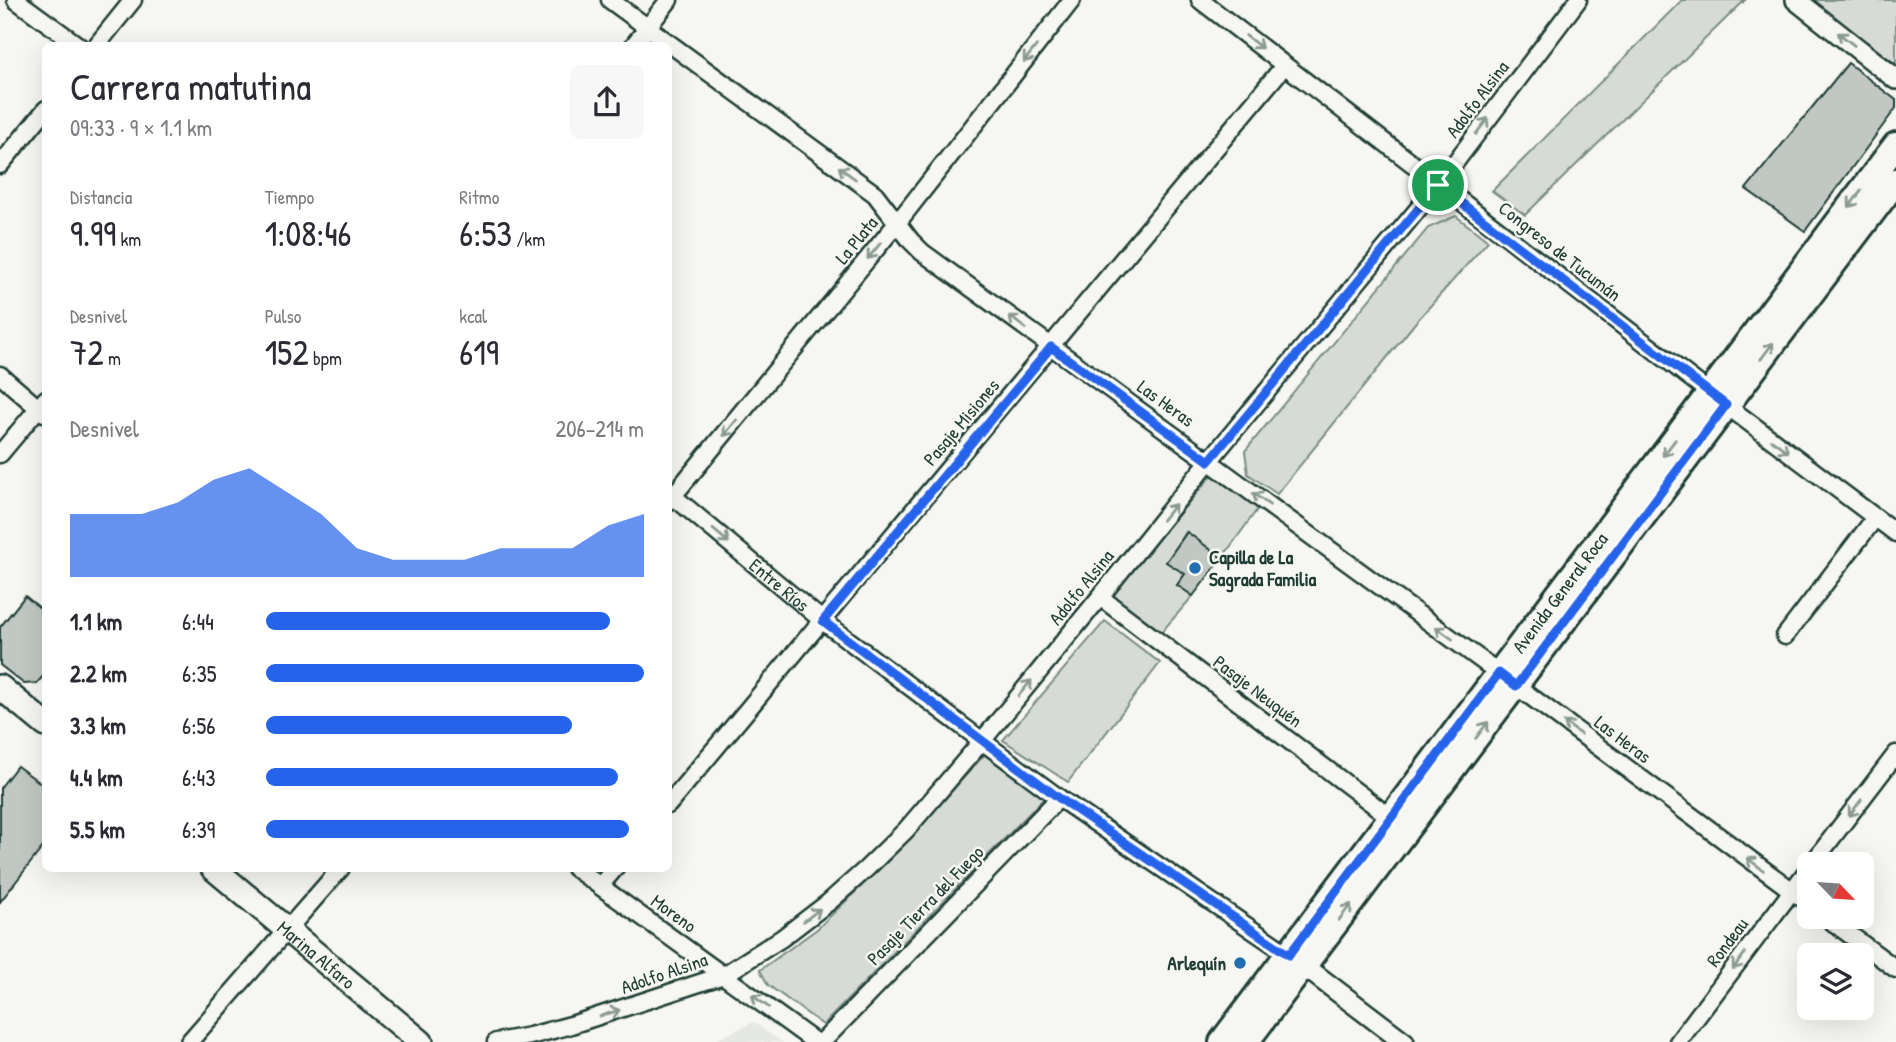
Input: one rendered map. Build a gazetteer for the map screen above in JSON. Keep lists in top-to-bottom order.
{
  "streets": {
    "main road": ["Avenida General Roca", "Marina Alfaro"],
    "street": [
      "Adolfo Alsina",
      "La Plata",
      "Congreso de Tucumán",
      "Las Heras",
      "Pasaje Misiones",
      "Entre Ríos",
      "Pasaje Neuquén",
      "Pasaje Tierra del Fuego",
      "Moreno",
      "Rondeau"
    ]
  },
  "crossings": [
    ["Adolfo Alsina", "Congreso de Tucumán"],
    ["Adolfo Alsina", "Las Heras"],
    ["Adolfo Alsina", "Entre Ríos"],
    ["Adolfo Alsina", "Pasaje Neuquén"],
    ["Adolfo Alsina", "Moreno"],
    ["La Plata", "Las Heras"],
    ["Congreso de Tucumán", "Pasaje Misiones"],
    ["Congreso de Tucumán", "Avenida General Roca"],
    ["Las Heras", "Pasaje Misiones"],
    ["Las Heras", "Avenida General Roca"],
    ["Las Heras", "Rondeau"],
    ["Pasaje Misiones", "Entre Ríos"],
    ["Entre Ríos", "Avenida General Roca"],
    ["Entre Ríos", "Pasaje Tierra del Fuego"],
    ["Avenida General Roca", "Pasaje Neuquén"]
  ],
  "one_way": [
    "Adolfo Alsina",
    "La Plata",
    "Las Heras",
    "Moreno",
    "Rondeau"
  ],
  "places": ["Capilla de La Sagrada Familia", "Arlequín"],
  "north": "bottom right",
  "page": {
    "heading": ["Carrera matutina", "09:33 · 9 × 1.1 km"],
    "stats": [
      ["Distancia", "9.99 km"],
      ["Tiempo", "1:08:46"],
      ["Ritmo", "6:53 /km"],
      ["Desnivel", "72 m"],
      ["Pulso", "152 bpm"],
      ["kcal", "619"]
    ],
    "chart": ["Desnivel", "206–214 m"],
    "list": [
      {
        "name": "1.1 km",
        "note": "6:44"
      },
      {
        "name": "2.2 km",
        "note": "6:35"
      },
      {
        "name": "3.3 km",
        "note": "6:56"
      },
      {
        "name": "4.4 km",
        "note": "6:43"
      },
      {
        "name": "5.5 km",
        "note": "6:39"
      }
    ]
  }
}
